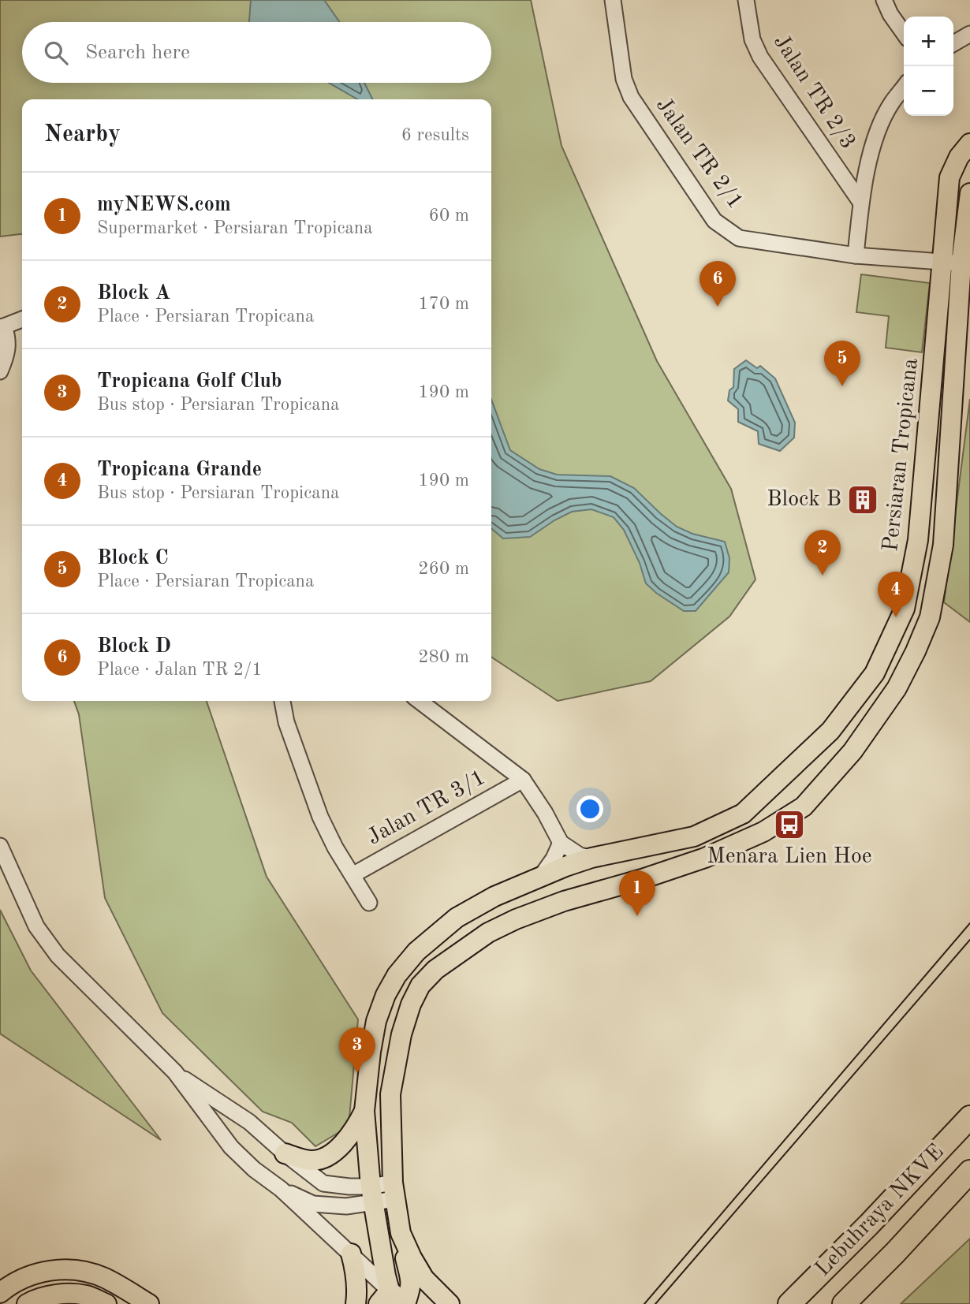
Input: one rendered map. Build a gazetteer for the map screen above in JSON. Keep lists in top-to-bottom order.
{
  "streets": {
    "highway": ["Lebuhraya NKVE"],
    "main road": ["Persiaran Tropicana"],
    "street": ["Jalan TR 2/3", "Jalan TR 2/1", "Jalan TR 3/1"]
  },
  "crossings": [
    ["Jalan TR 2/1", "Persiaran Tropicana"]
  ],
  "places": {
    "building": ["Block B"],
    "bus stop": ["Menara Lien Hoe"]
  },
  "page": {
    "map_buttons": ["+", "−"],
    "search": "Search here",
    "heading": ["Nearby", "6 results"],
    "list": [
      {
        "mark": "1",
        "name": "myNEWS.com",
        "note": "Supermarket · Persiaran Tropicana",
        "value": "60 m"
      },
      {
        "mark": "2",
        "name": "Block A",
        "note": "Place · Persiaran Tropicana",
        "value": "170 m"
      },
      {
        "mark": "3",
        "name": "Tropicana Golf Club",
        "note": "Bus stop · Persiaran Tropicana",
        "value": "190 m"
      },
      {
        "mark": "4",
        "name": "Tropicana Grande",
        "note": "Bus stop · Persiaran Tropicana",
        "value": "190 m"
      },
      {
        "mark": "5",
        "name": "Block C",
        "note": "Place · Persiaran Tropicana",
        "value": "260 m"
      },
      {
        "mark": "6",
        "name": "Block D",
        "note": "Place · Jalan TR 2/1",
        "value": "280 m"
      }
    ],
    "pins": [
      "6",
      "5",
      "2",
      "4",
      "1",
      "3"
    ]
  }
}
